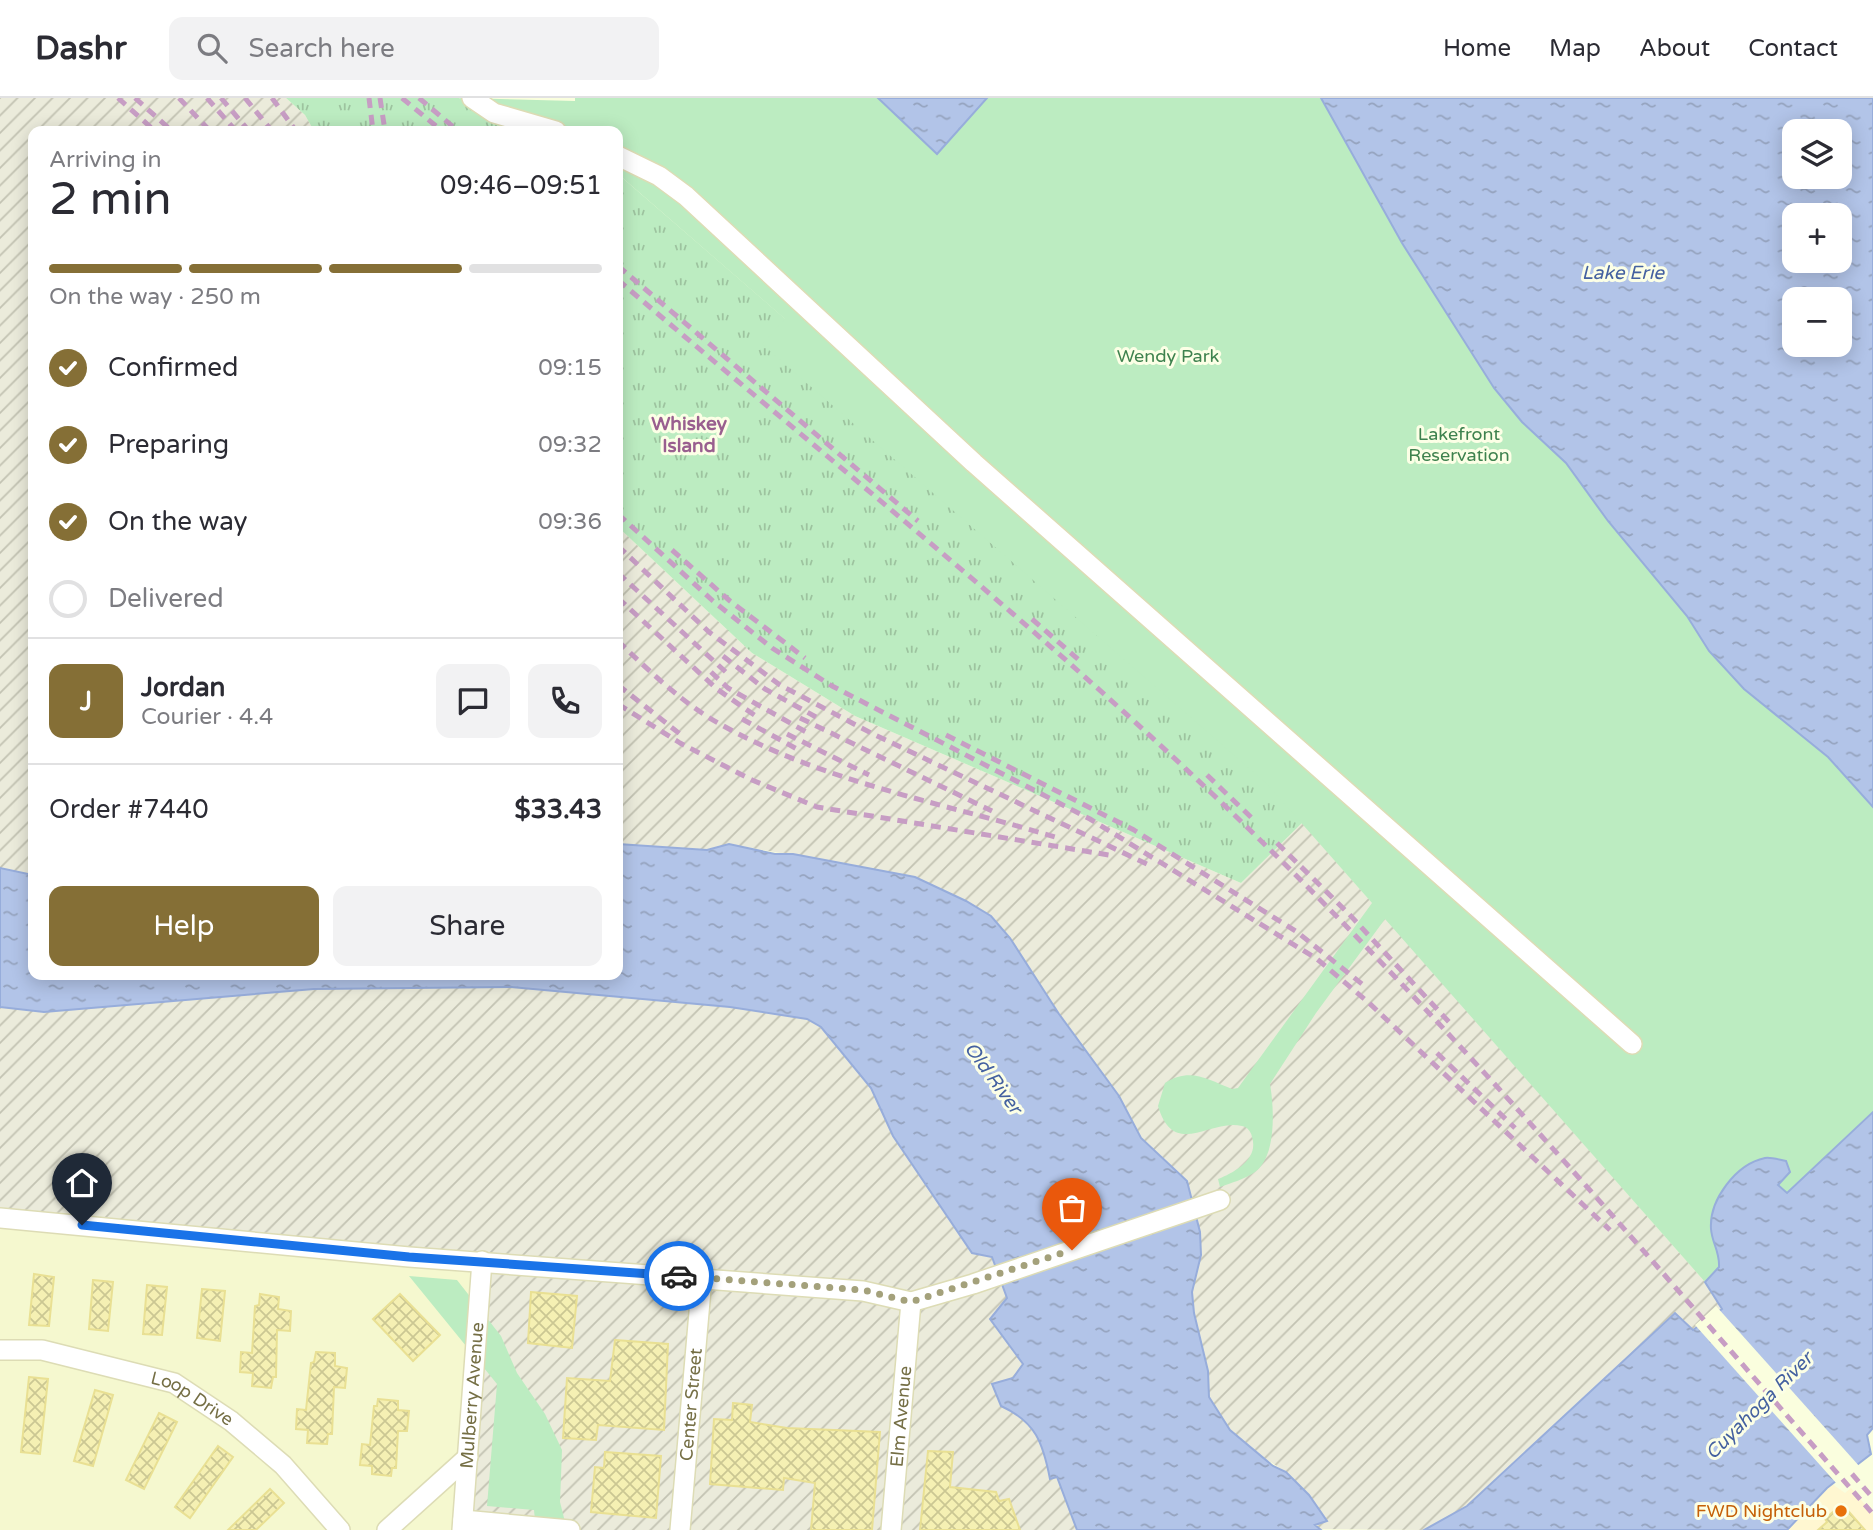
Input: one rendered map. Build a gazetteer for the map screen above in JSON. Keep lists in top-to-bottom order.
{
  "streets": {
    "street": [
      "Mulberry Avenue",
      "Loop Drive",
      "Center Street",
      "Elm Avenue"
    ]
  },
  "districts": ["Whiskey Island"],
  "water": ["Lake Erie", "Old River", "Cuyahoga River"],
  "parks": ["Wendy Park", "Lakefront Reservation"],
  "places": ["FWD Nightclub"],
  "page": {
    "header": "Dashr",
    "search": "Search here",
    "nav": [
      "Home",
      "Map",
      "About",
      "Contact"
    ],
    "map_buttons": ["+", "−"],
    "heading": ["2 min", "Arriving in", "09:46–09:51"],
    "panel": [
      "Jordan",
      "Courier · 4.4",
      "Order #7440",
      "$33.43"
    ],
    "bar": "On the way · 250 m",
    "list": [
      ["Confirmed", "09:15"],
      ["Preparing", "09:32"],
      ["On the way", "09:36"],
      "Delivered"
    ],
    "round": "J",
    "buttons": ["Help", "Share"]
  }
}
